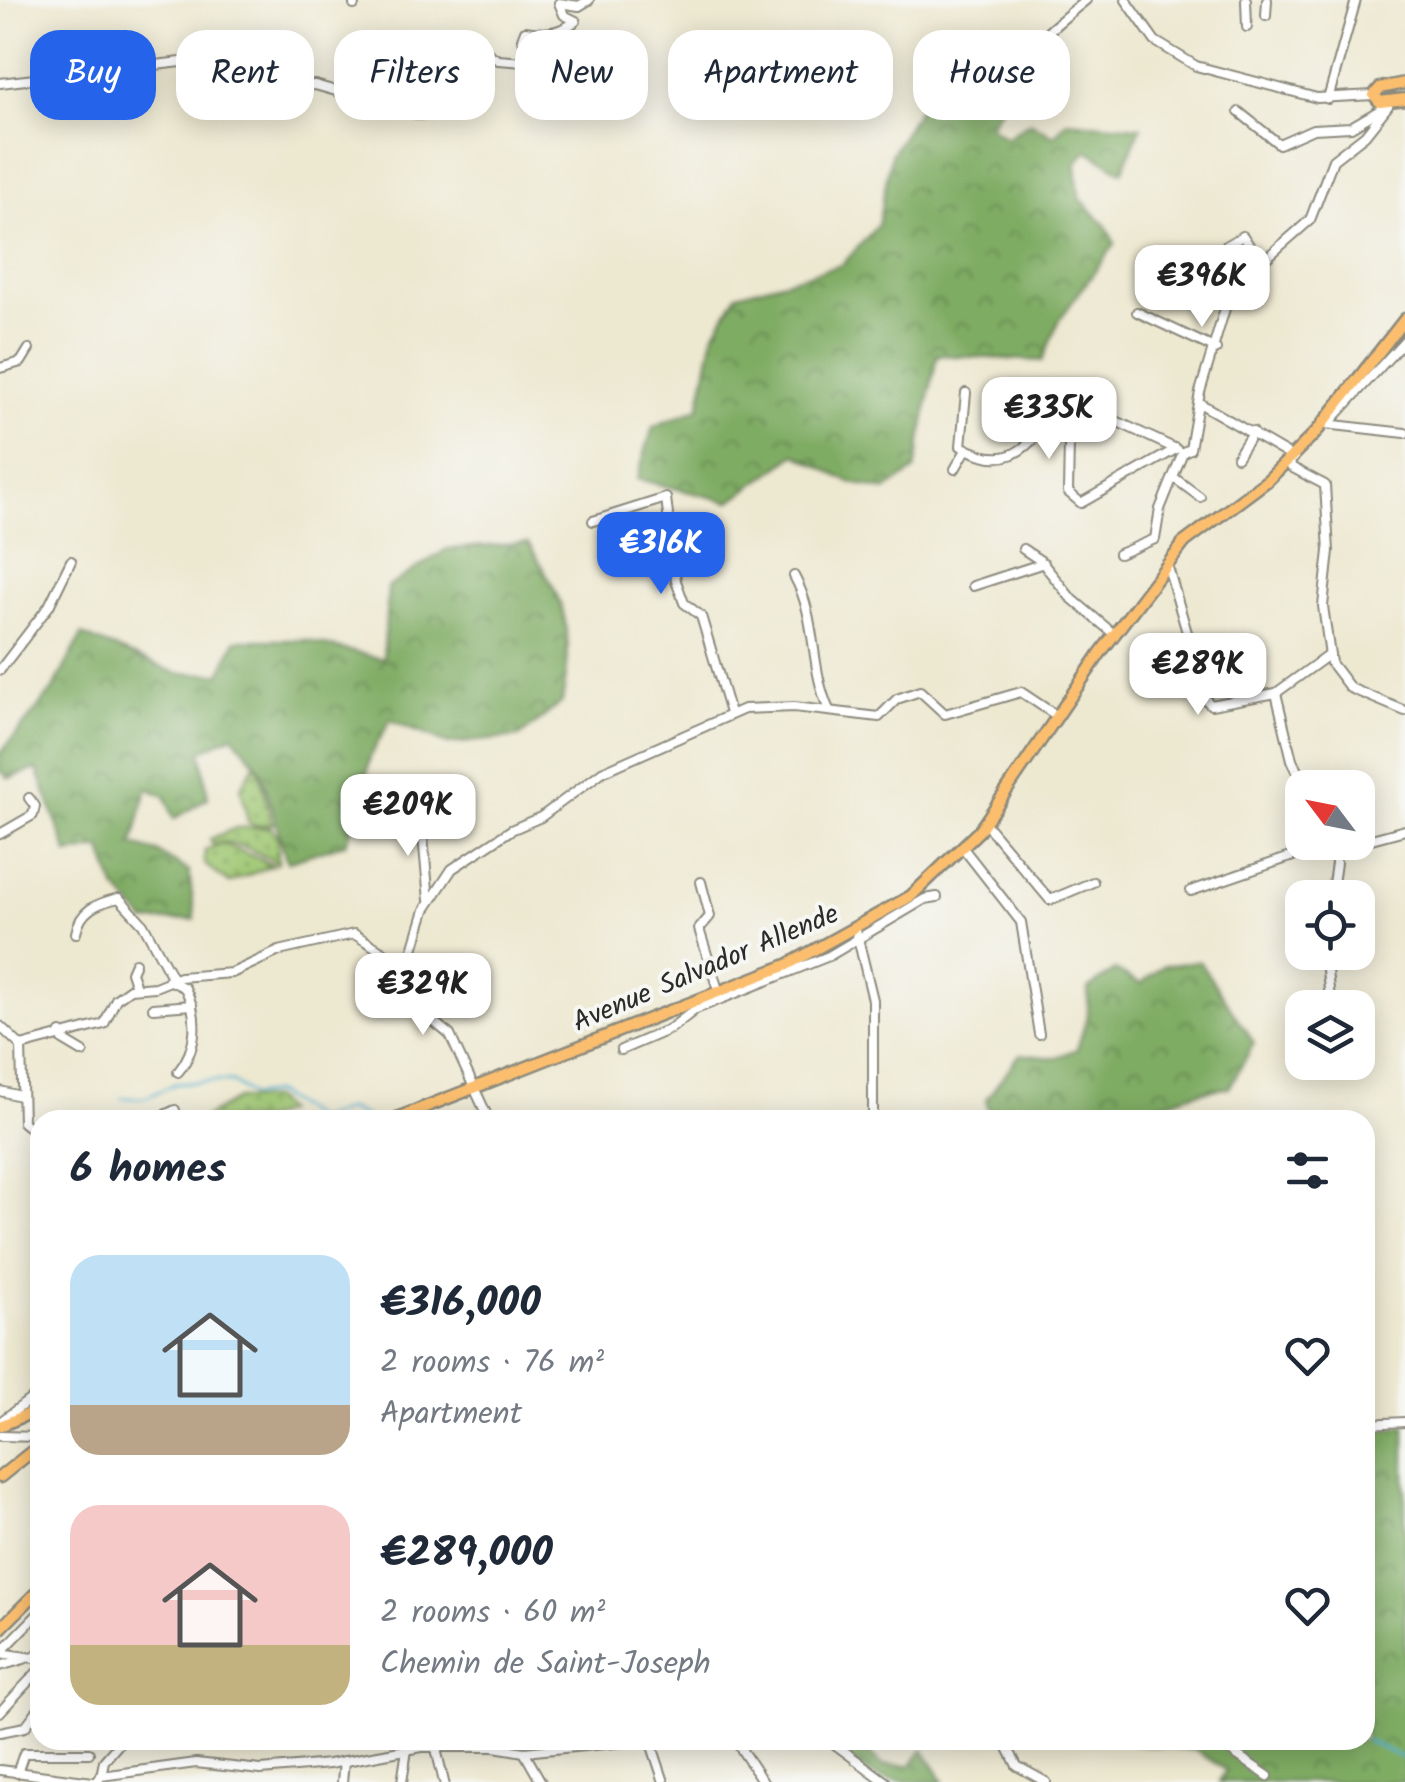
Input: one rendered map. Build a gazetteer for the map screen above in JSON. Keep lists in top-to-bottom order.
{
  "streets": {
    "main road": ["Avenue Salvador Allende"]
  },
  "north": "top left",
  "page": {
    "chip": [
      "Buy",
      "Rent",
      "Filters",
      "New",
      "Apartment",
      "House"
    ],
    "price": [
      "€396K",
      "€335K",
      "€316K",
      "€289K",
      "€209K",
      "€329K"
    ],
    "heading": "6 homes",
    "list": [
      {
        "name": "€316,000",
        "note": "2 rooms · 76 m² · Apartment"
      },
      {
        "name": "€289,000",
        "note": "2 rooms · 60 m² · Chemin de Saint-Joseph"
      }
    ]
  }
}
